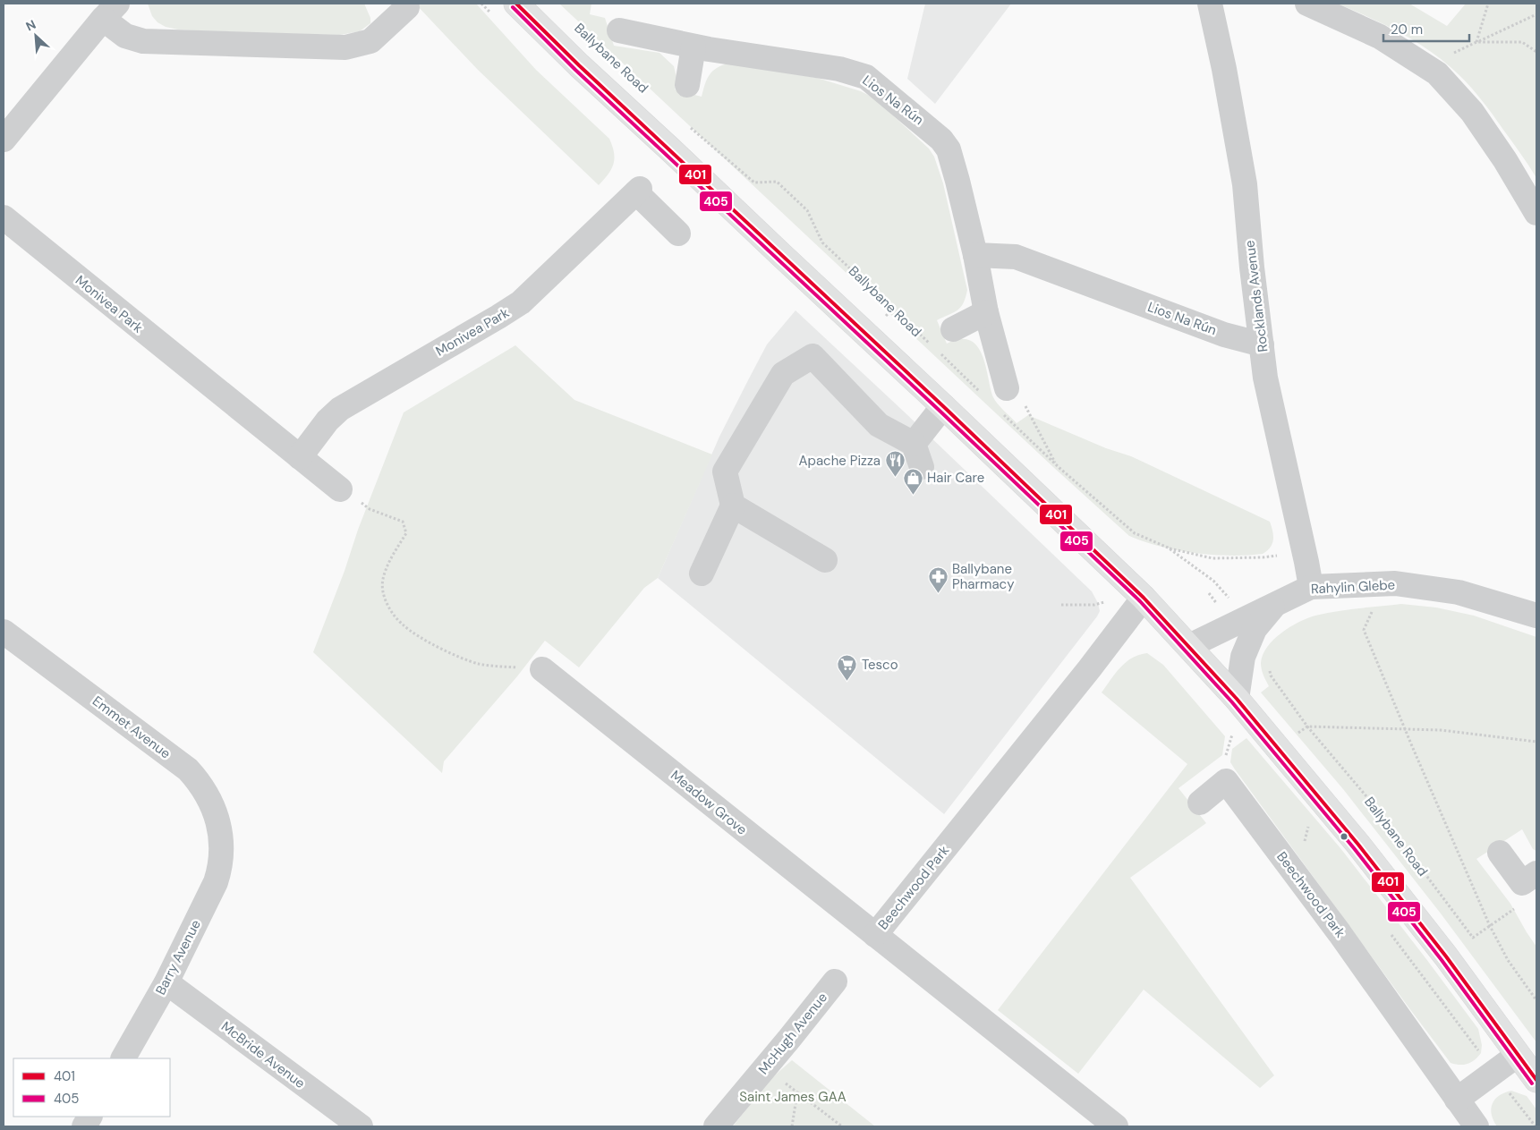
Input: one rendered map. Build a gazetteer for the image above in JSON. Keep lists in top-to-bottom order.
{
  "streets": {
    "main road": ["Ballybane Road"],
    "street": [
      "Lios Na Rún",
      "Rocklands Avenue",
      "Monivea Park",
      "Rahylin Glebe",
      "Emmet Avenue",
      "Meadow Grove",
      "Beechwood Park",
      "Barry Avenue",
      "McHugh Avenue",
      "McBride Avenue"
    ]
  },
  "crossings": [
    ["Ballybane Road", "Rahylin Glebe"],
    ["Ballybane Road", "Beechwood Park"],
    ["Lios Na Rún", "Rocklands Avenue"],
    ["Rocklands Avenue", "Rahylin Glebe"],
    ["Emmet Avenue", "Barry Avenue"],
    ["Meadow Grove", "Beechwood Park"],
    ["Barry Avenue", "McBride Avenue"]
  ],
  "parks": ["Saint James GAA"],
  "places": {
    "restaurant": ["Apache Pizza"],
    "shop": ["Hair Care"],
    "pharmacy": ["Ballybane Pharmacy"],
    "supermarket": ["Tesco"]
  },
  "lines": ["transit line 401", "transit line 405"],
  "legend": ["401", "405"],
  "scale_bar": "20 m",
  "north": "top left"
}
